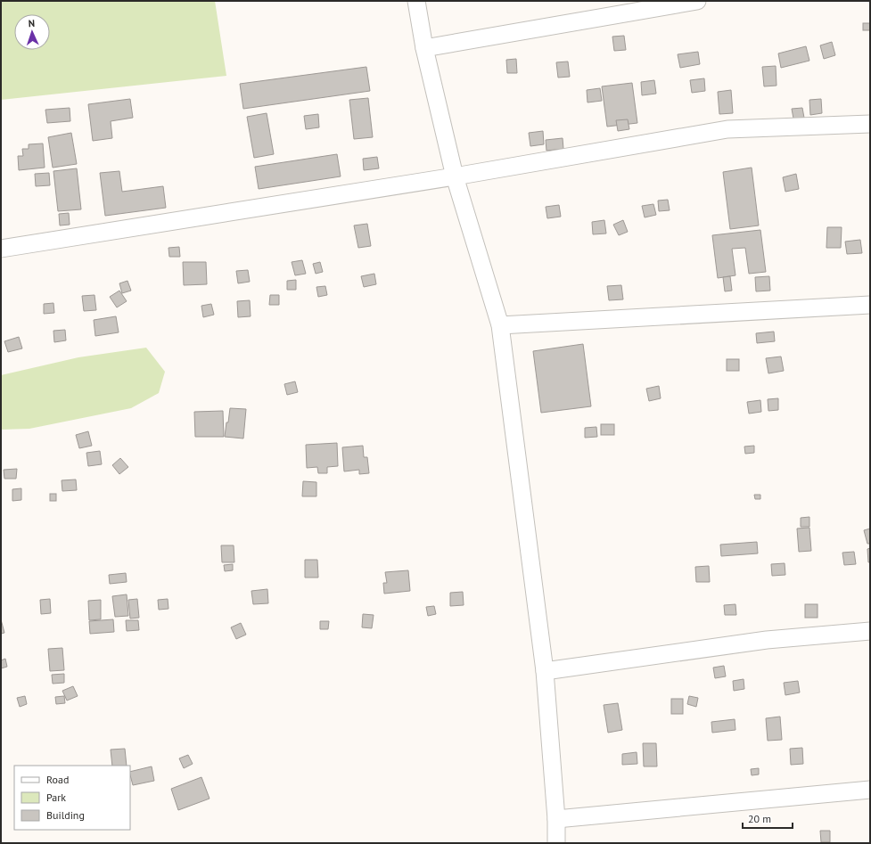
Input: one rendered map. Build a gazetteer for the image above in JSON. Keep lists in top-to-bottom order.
{
  "legend": ["Road", "Park", "Building"],
  "scale_bar": "20 m",
  "north": "top"
}
